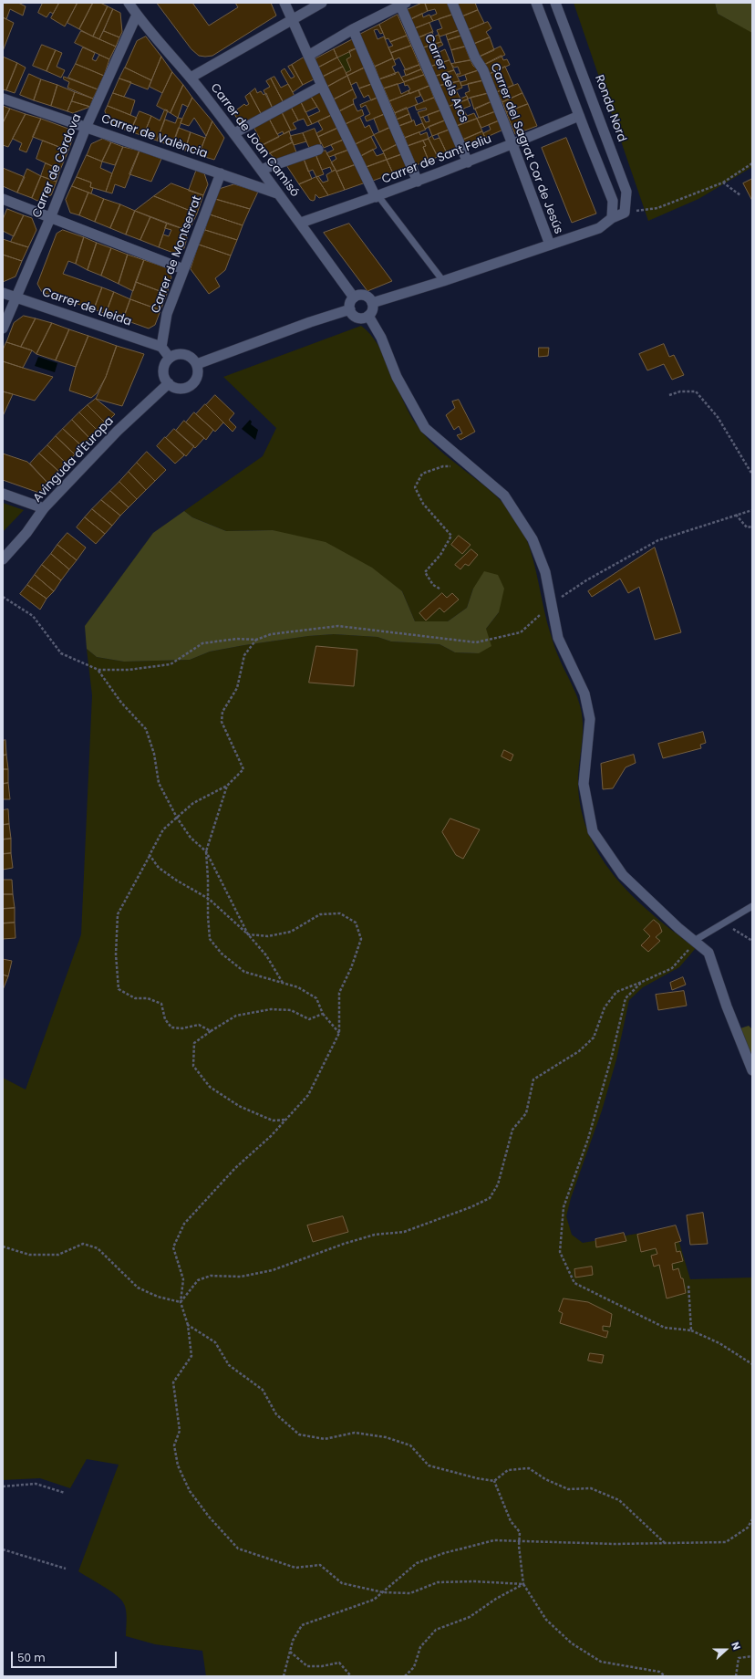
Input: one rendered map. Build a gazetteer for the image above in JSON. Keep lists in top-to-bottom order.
{
  "streets": {
    "street": [
      "Carrer dels Arcs",
      "Ronda Nord",
      "Carrer de València",
      "Carrer de Joan Camisó",
      "Carrer del Sagrat Cor de Jesús",
      "Carrer de Sant Feliu",
      "Carrer de Còrdova",
      "Carrer de Montserrat",
      "Carrer de Lleida",
      "Avinguda d'Europa"
    ]
  },
  "crossings": [
    ["Carrer dels Arcs", "Carrer de Sant Feliu"],
    ["Carrer de València", "Carrer de Joan Camisó"],
    ["Carrer de València", "Carrer de Còrdova"],
    ["Carrer de València", "Carrer de Montserrat"],
    ["Carrer de Joan Camisó", "Carrer de Sant Feliu"],
    ["Carrer de Joan Camisó", "Carrer de Còrdova"],
    ["Carrer del Sagrat Cor de Jesús", "Carrer de Sant Feliu"],
    ["Carrer de Còrdova", "Carrer de Lleida"],
    ["Carrer de Montserrat", "Carrer de Lleida"]
  ],
  "scale_bar": "50 m",
  "north": "right"
}
